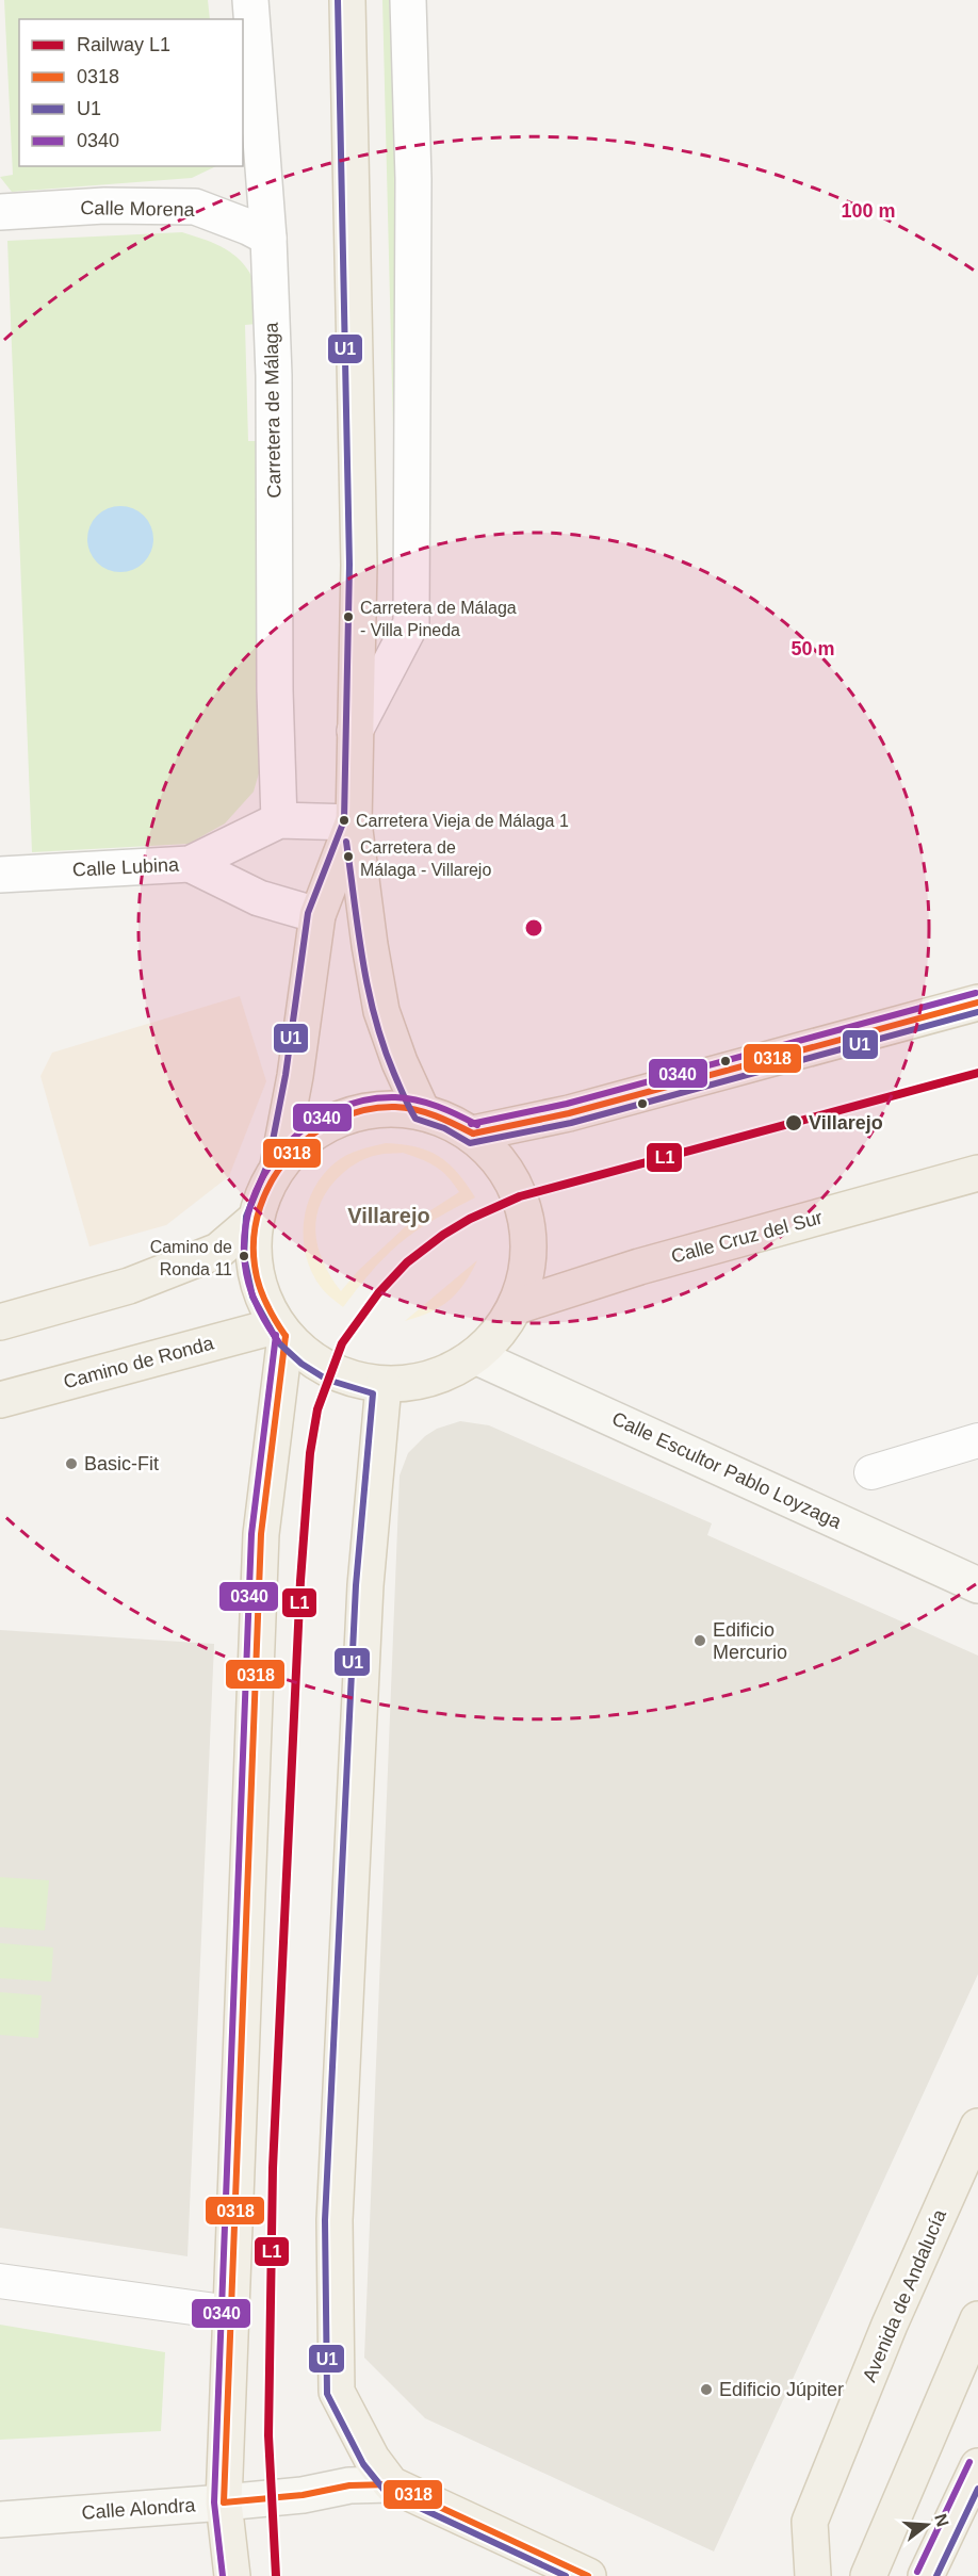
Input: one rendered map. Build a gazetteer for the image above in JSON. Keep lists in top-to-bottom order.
{
  "streets": {
    "main road": [
      "Calle Cruz del Sur",
      "Camino de Ronda",
      "Calle Escultor Pablo Loyzaga",
      "Avenida de Andalucía",
      "Calle Alondra"
    ],
    "street": ["Calle Morena", "Carretera de Málaga", "Calle Lubina"]
  },
  "crossings": [
    ["Calle Morena", "Carretera de Málaga"],
    ["Carretera de Málaga", "Calle Lubina"]
  ],
  "districts": ["Villarejo"],
  "places": [
    "Carretera de Málaga - Villa Pineda",
    "Carretera Vieja de Málaga 1",
    "Carretera de Málaga - Villarejo",
    "Villarejo",
    "Camino de Ronda 11",
    "Basic-Fit",
    "Edificio Mercurio",
    "Edificio Júpiter"
  ],
  "lines": [
    "transit line U1",
    "transit line 0340",
    "transit line 0318",
    "rail line L1"
  ],
  "legend": [
    "Railway L1",
    "0318",
    "U1",
    "0340"
  ],
  "north": "right",
  "rings": ["100 m", "50 m"]
}
